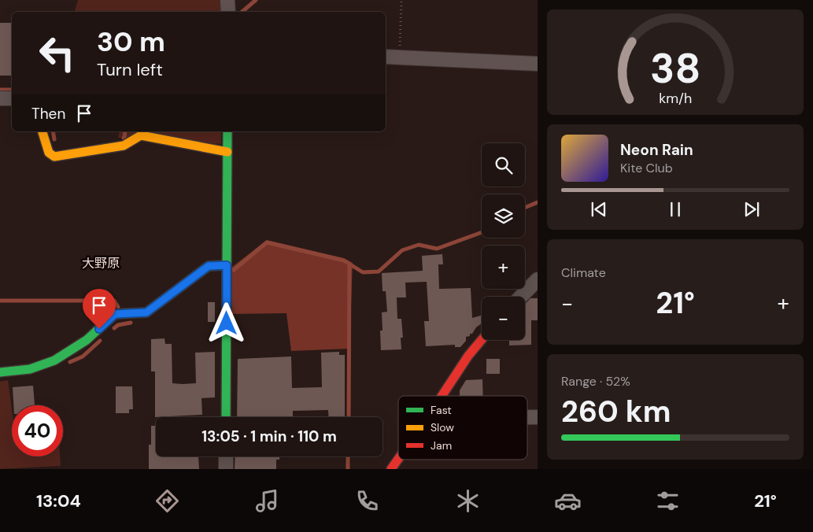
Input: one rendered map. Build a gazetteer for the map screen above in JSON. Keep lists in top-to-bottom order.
{
  "districts": ["大野原"],
  "legend": ["Fast", "Slow", "Jam"],
  "page": {
    "turn": ["30 m", "Turn left"],
    "then": "Then",
    "song": ["Neon Rain", "Kite Club"],
    "map_buttons": ["+", "−"],
    "tile": [
      "Climate",
      ["Range · 52%", "260 km"]
    ],
    "heat": ["−", "21°", "+"],
    "limit": "40",
    "trip": "13:05 · 1 min · 110 m",
    "tabs": ["13:04", "21°"],
    "gauge": ["38", "km/h"]
  }
}
